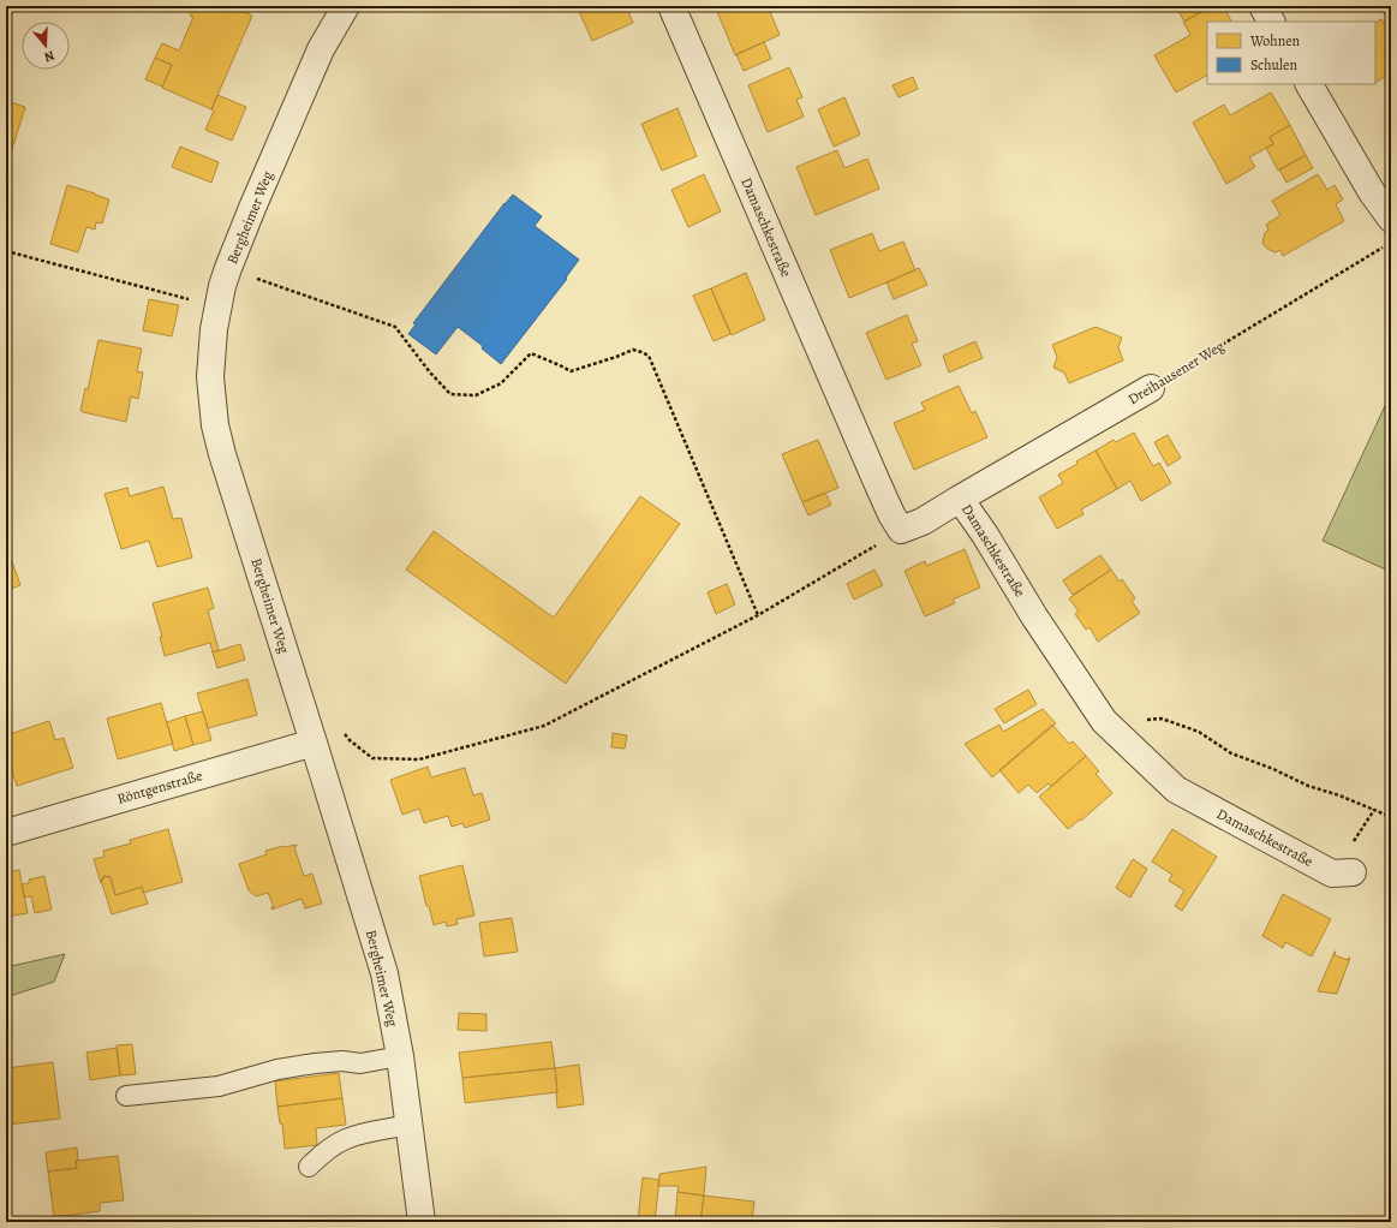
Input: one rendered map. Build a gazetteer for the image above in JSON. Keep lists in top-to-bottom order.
{
  "streets": {
    "street": [
      "Bergheimer Weg",
      "Damaschkestraße",
      "Dreihausener Weg",
      "Röntgenstraße"
    ]
  },
  "crossings": [
    ["Bergheimer Weg", "Röntgenstraße"],
    ["Damaschkestraße", "Dreihausener Weg"]
  ],
  "legend": ["Wohnen", "Schulen"],
  "north": "bottom"
}
